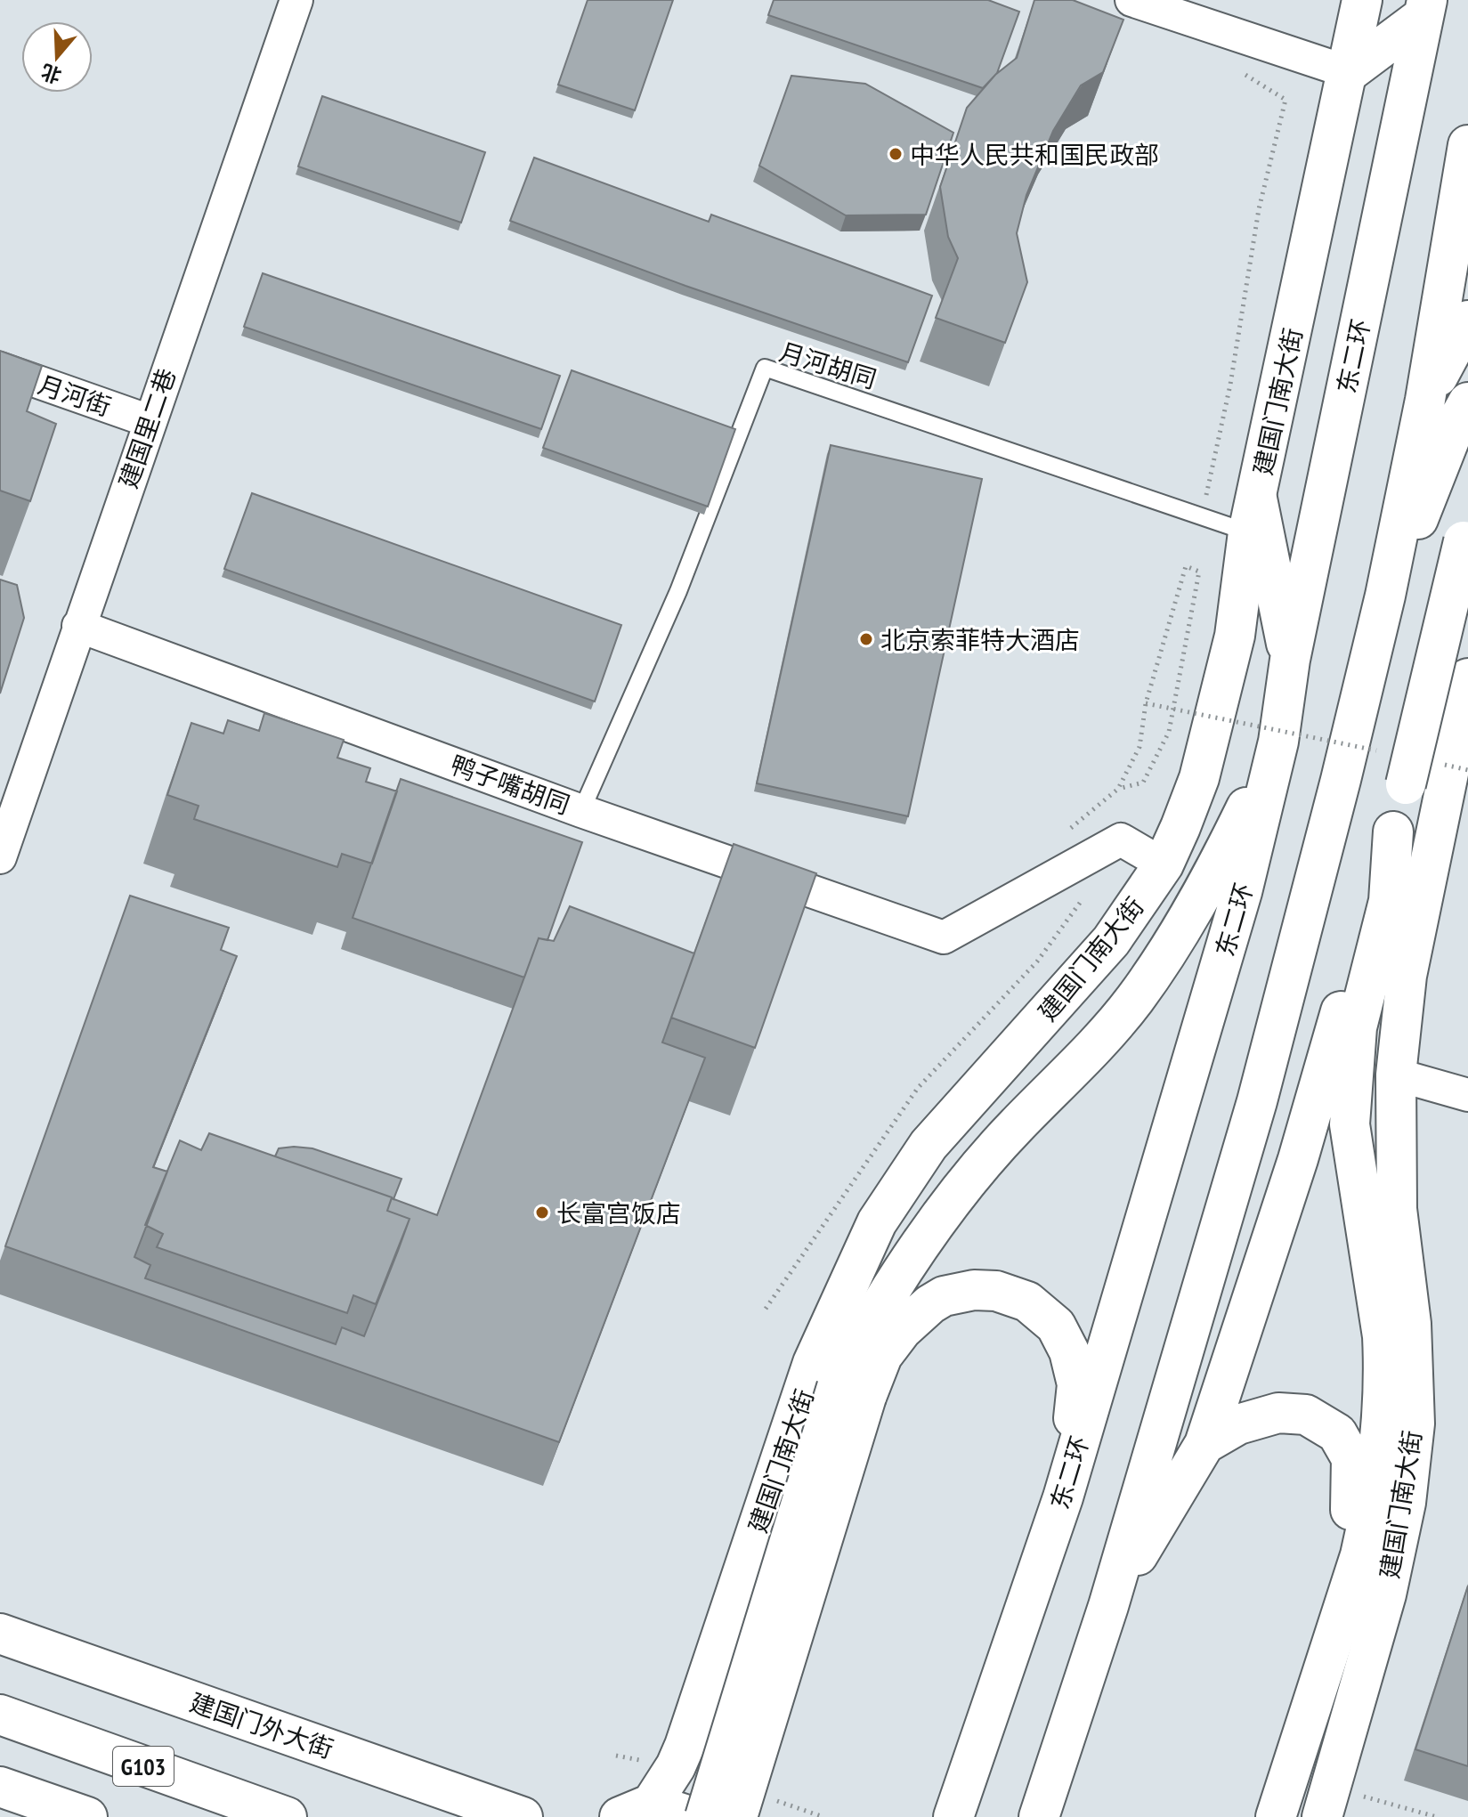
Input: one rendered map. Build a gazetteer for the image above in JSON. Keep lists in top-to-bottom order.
{
  "streets": {
    "main road": [
      "东二环",
      "建国门南大街",
      "建国门外大街",
      "G103"
    ],
    "street": ["月河街", "建国里二巷", "鸭子嘴胡同"],
    "lane": ["月河胡同"]
  },
  "crossings": [
    ["月河胡同", "建国门南大街"],
    ["月河胡同", "鸭子嘴胡同"],
    ["月河街", "建国里二巷"],
    ["建国门南大街", "鸭子嘴胡同"],
    ["建国里二巷", "鸭子嘴胡同"]
  ],
  "places": ["中华人民共和国民政部", "北京索菲特大酒店", "长富宫饭店"],
  "north": "bottom"
}
